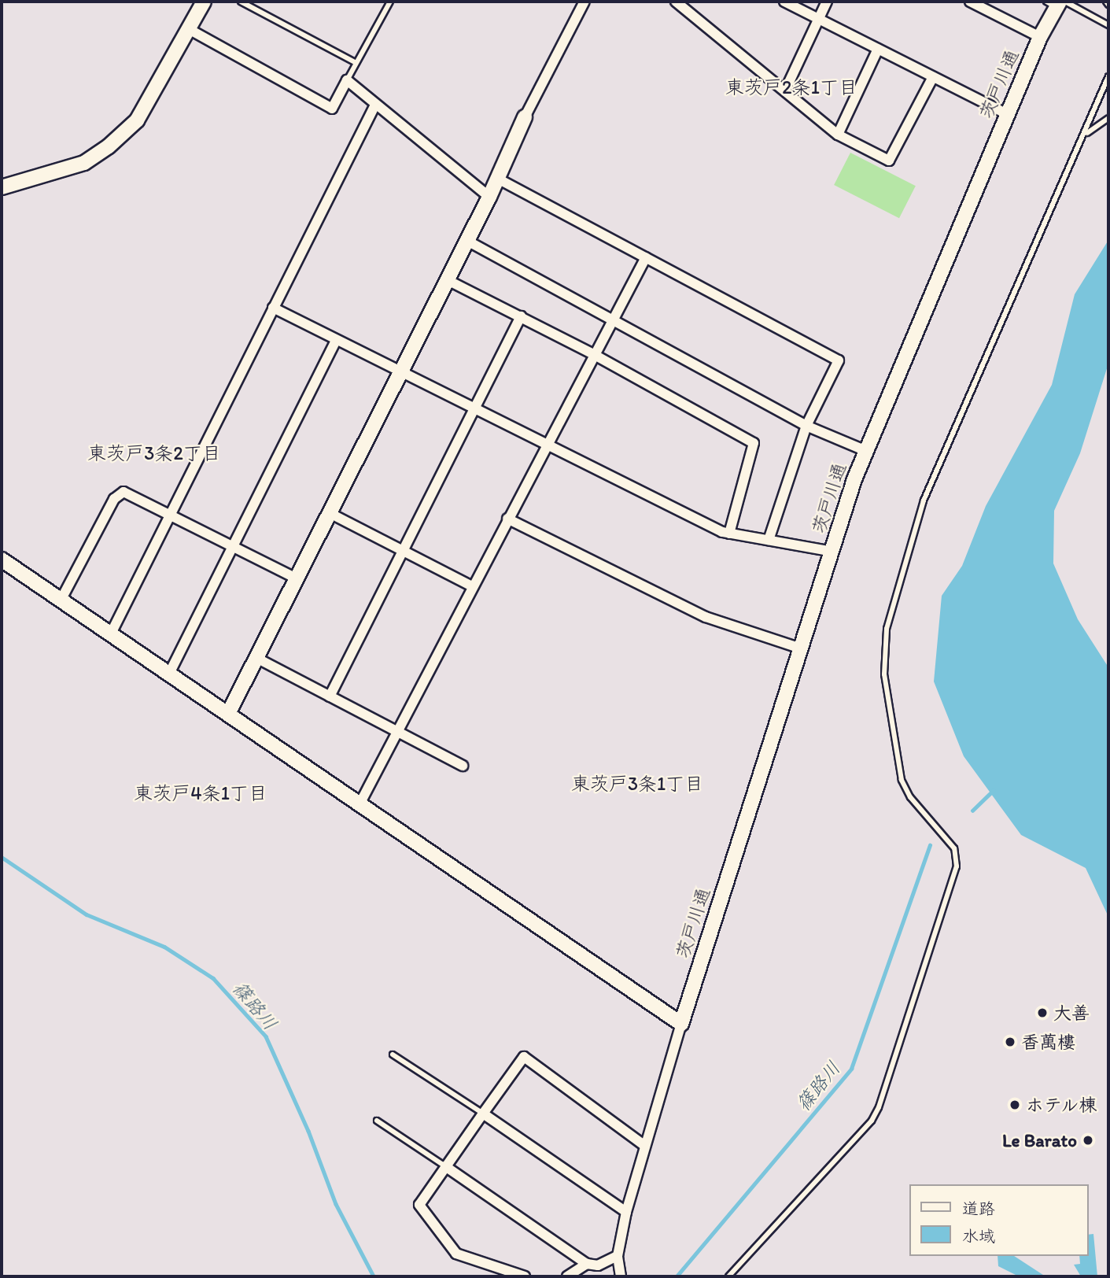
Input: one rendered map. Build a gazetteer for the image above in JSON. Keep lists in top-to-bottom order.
{
  "streets": {
    "street": ["茨戸川通"]
  },
  "districts": [
    "東茨戸2条1丁目",
    "東茨戸3条2丁目",
    "東茨戸3条1丁目",
    "東茨戸4条1丁目"
  ],
  "water": ["篠路川"],
  "places": [
    "大善",
    "香萬樓",
    "ホテル棟",
    "Le Barato"
  ],
  "legend": ["道路", "水域"]
}
